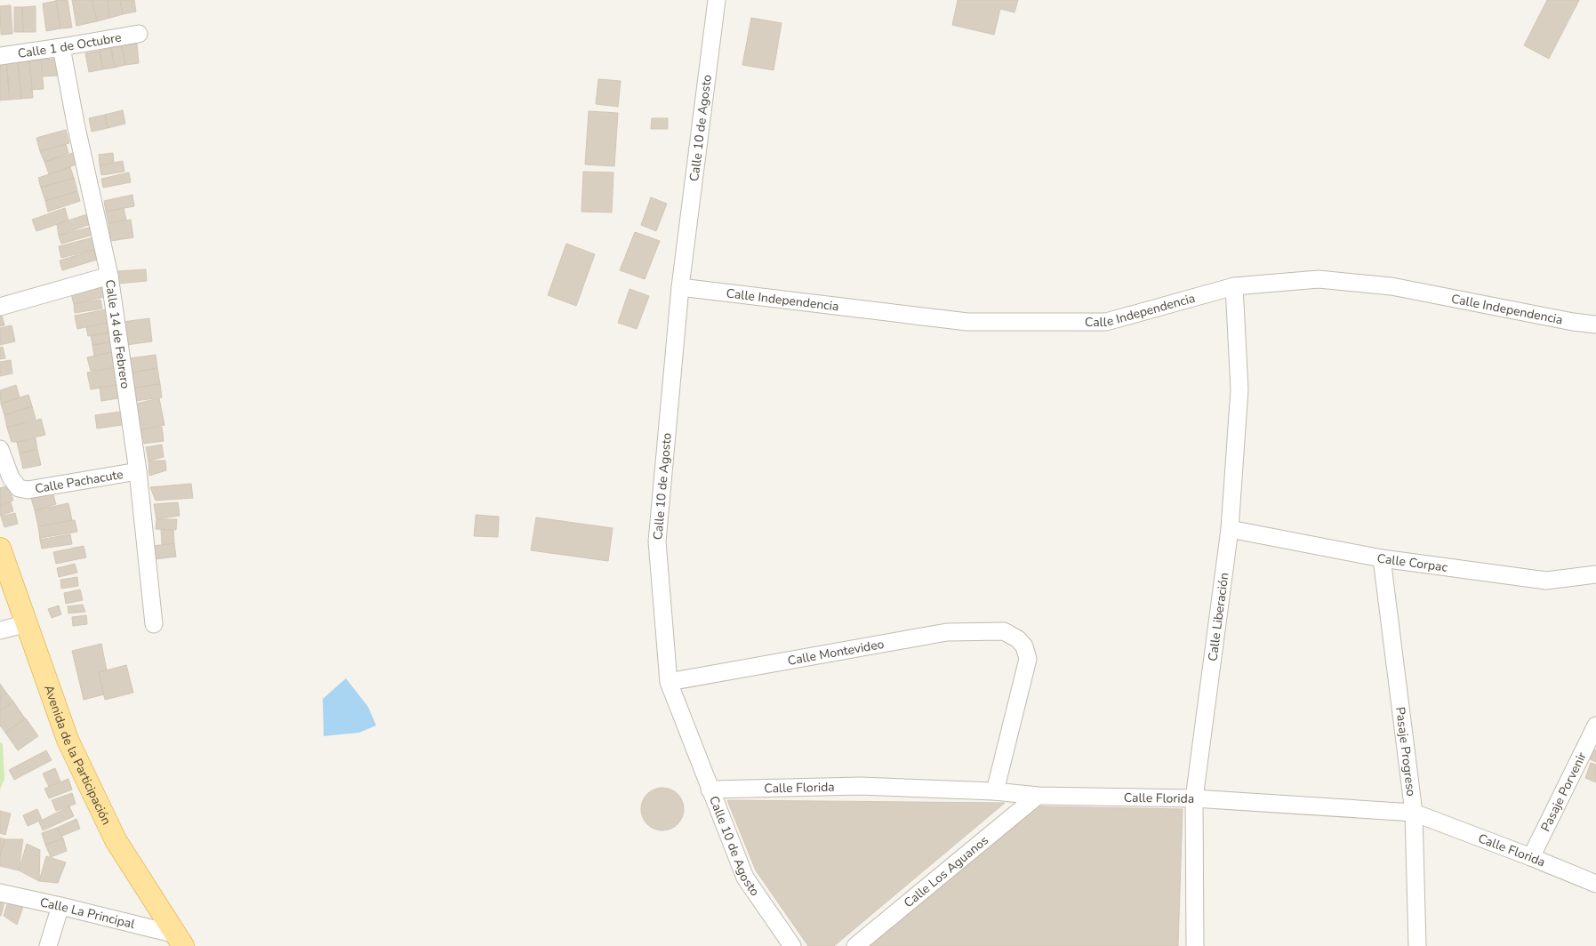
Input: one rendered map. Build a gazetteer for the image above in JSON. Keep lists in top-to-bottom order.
{
  "streets": {
    "main road": ["Avenida de la Participación"],
    "street": [
      "Calle 1 de Octubre",
      "Calle 10 de Agosto",
      "Calle Independencia",
      "Calle 14 de Febrero",
      "Calle Pachacute",
      "Calle Corpac",
      "Calle Liberación",
      "Calle Montevideo",
      "Pasaje Progreso",
      "Calle Florida",
      "Pasaje Porvenir",
      "Calle Los Aguanos",
      "Calle La Principal"
    ]
  },
  "crossings": [
    ["Calle 1 de Octubre", "Calle 14 de Febrero"],
    ["Calle 10 de Agosto", "Calle Independencia"],
    ["Calle 10 de Agosto", "Calle Montevideo"],
    ["Calle 10 de Agosto", "Calle Florida"],
    ["Calle Independencia", "Calle Liberación"],
    ["Calle 14 de Febrero", "Calle Pachacute"],
    ["Calle Corpac", "Calle Liberación"],
    ["Calle Corpac", "Pasaje Progreso"],
    ["Calle Liberación", "Calle Florida"],
    ["Calle Montevideo", "Calle Florida"],
    ["Pasaje Progreso", "Calle Florida"],
    ["Avenida de la Participación", "Calle La Principal"],
    ["Calle Florida", "Pasaje Porvenir"],
    ["Calle Florida", "Calle Los Aguanos"]
  ]
}
